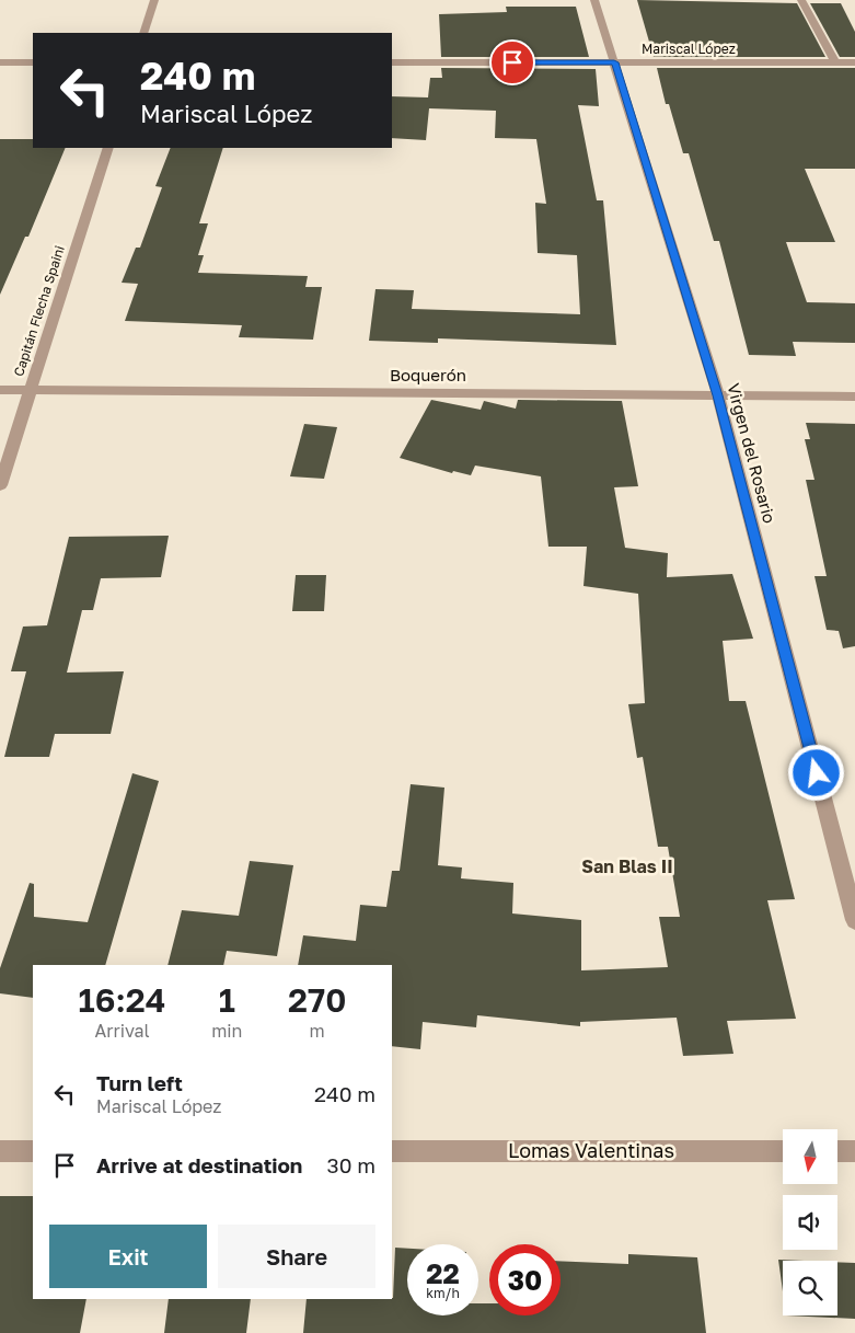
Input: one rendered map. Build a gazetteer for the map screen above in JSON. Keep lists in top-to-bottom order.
{
  "streets": {
    "street": [
      "Mariscal López",
      "Capitán Flecha Spaini",
      "Boquerón",
      "Virgen del Rosario",
      "Lomas Valentinas"
    ]
  },
  "crossings": [
    ["Mariscal López", "Virgen del Rosario"],
    ["Capitán Flecha Spaini", "Boquerón"],
    ["Boquerón", "Virgen del Rosario"]
  ],
  "districts": ["San Blas II"],
  "north": "bottom",
  "page": {
    "turn": ["240 m", "Mariscal López"],
    "eta": [
      "16:24",
      "Arrival",
      "1",
      "min",
      "270",
      "m"
    ],
    "list": [
      {
        "name": "Turn left",
        "note": "Mariscal López",
        "value": "240 m"
      },
      {
        "name": "Arrive at destination",
        "value": "30 m"
      }
    ],
    "buttons": ["Exit", "Share"],
    "speed": "22 km/h",
    "limit": "30"
  }
}
